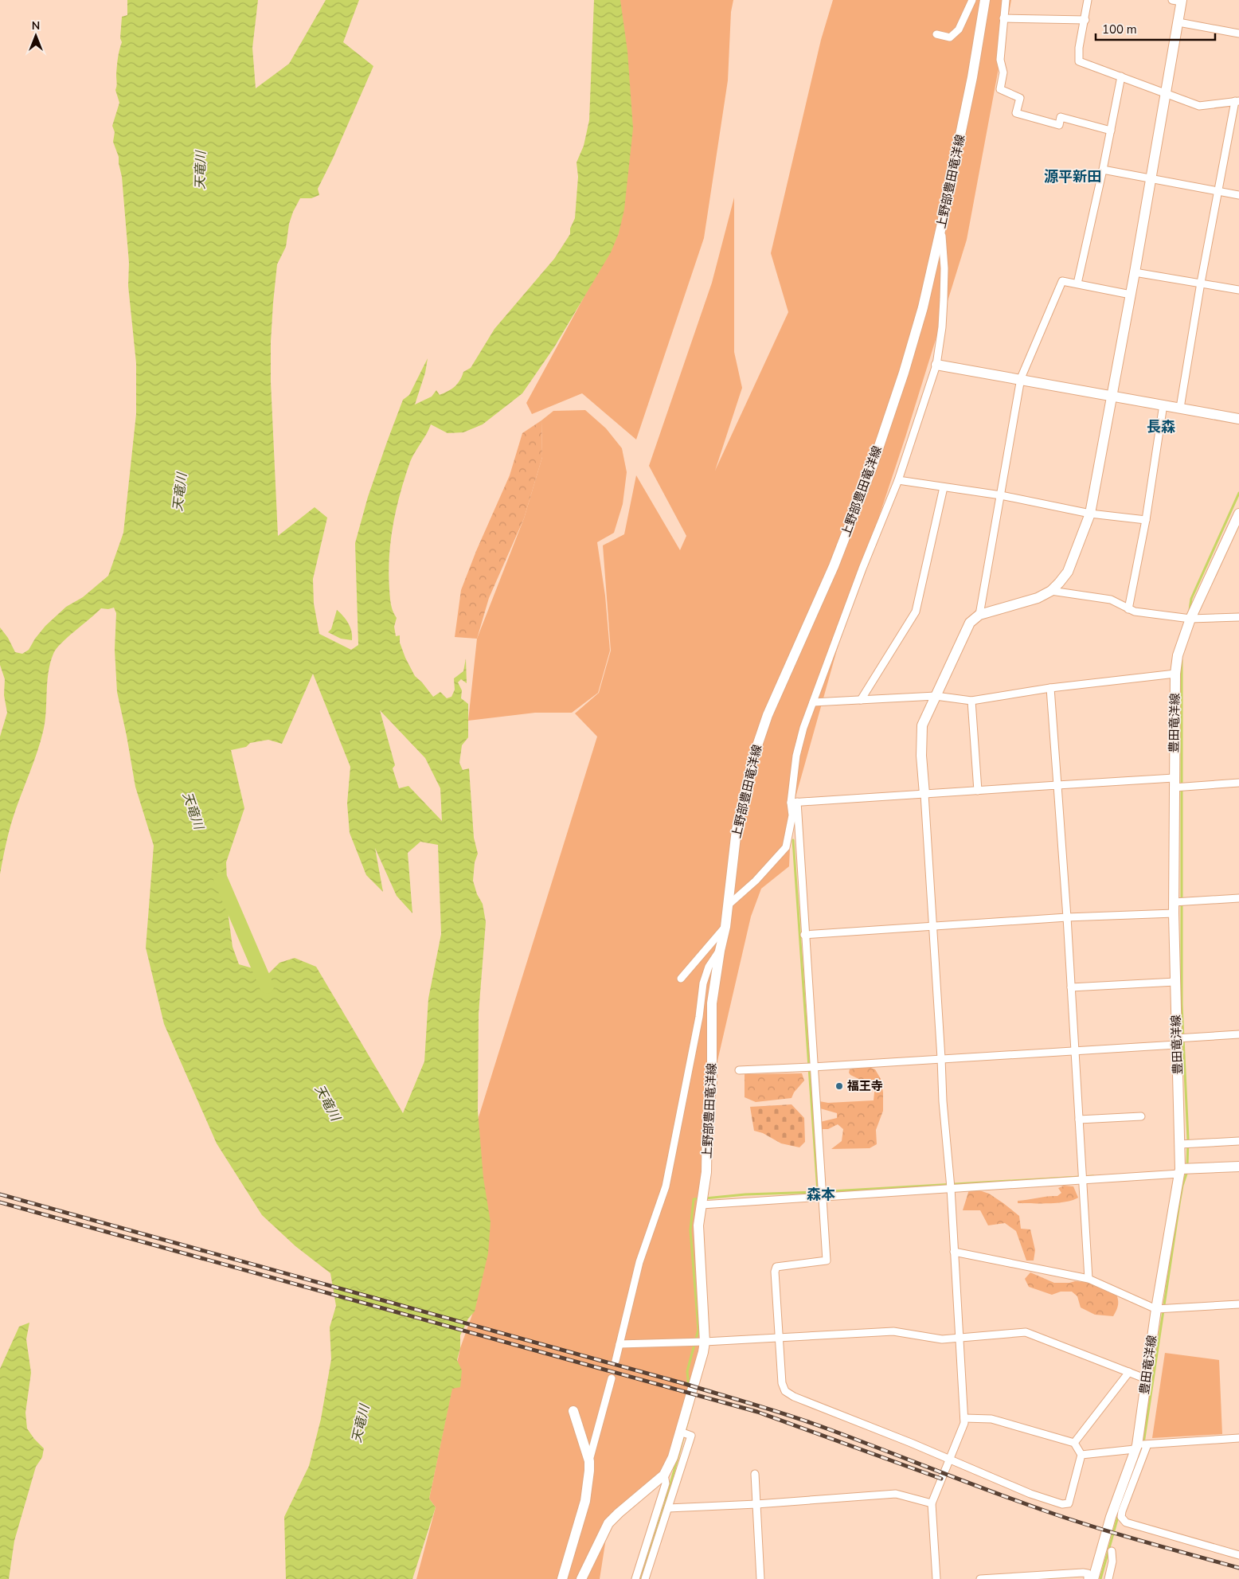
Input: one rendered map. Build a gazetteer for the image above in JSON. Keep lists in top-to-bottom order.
{
  "streets": {
    "main road": ["上野部豊田竜洋線", "豊田竜洋線"]
  },
  "districts": ["源平新田", "長森", "森本"],
  "water": ["天竜川"],
  "places": ["福王寺"],
  "scale_bar": "100 m",
  "north": "top"
}
